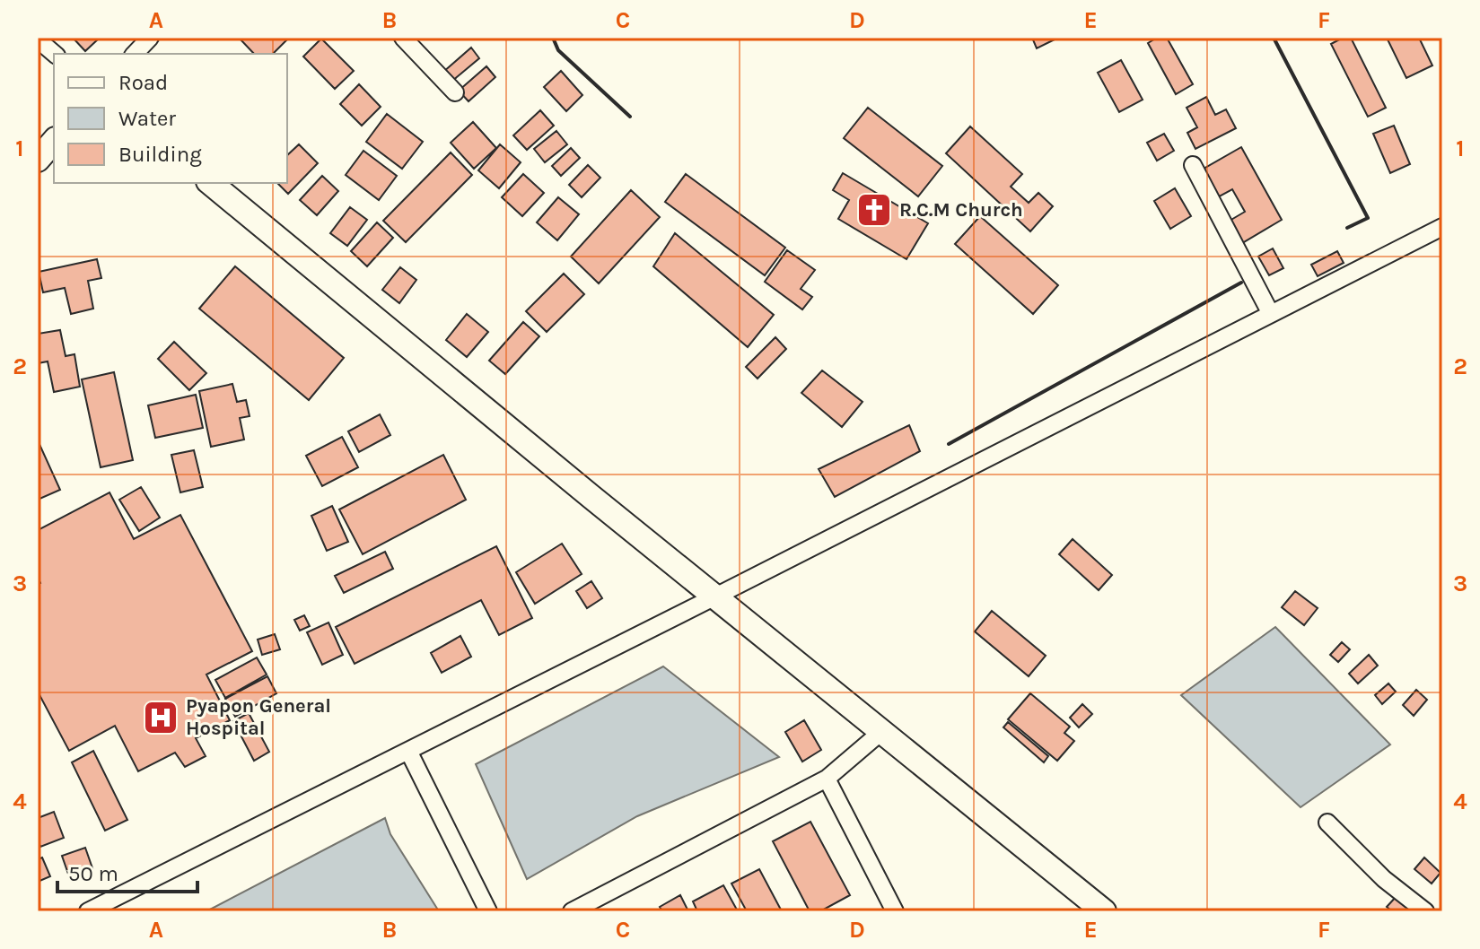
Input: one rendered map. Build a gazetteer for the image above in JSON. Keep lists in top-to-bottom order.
{
  "places": {
    "church": ["R.C.M Church"],
    "hospital": ["Pyapon General Hospital"]
  },
  "legend": ["Road", "Water", "Building"],
  "scale_bar": "50 m",
  "grid": {
    "columns": [
      "A",
      "B",
      "C",
      "D",
      "E",
      "F"
    ],
    "rows": [
      "1",
      "2",
      "3",
      "4"
    ]
  }
}
